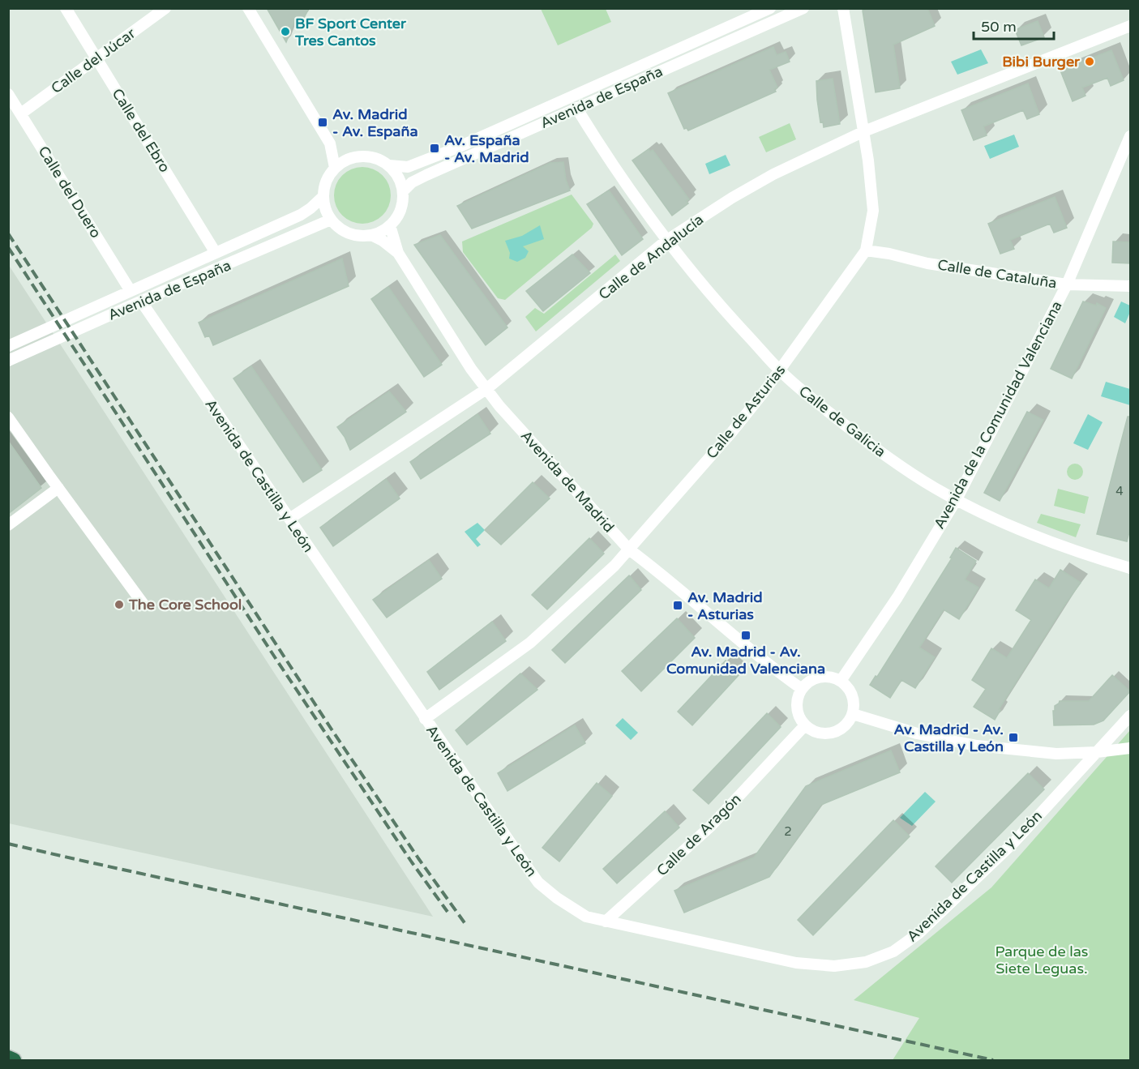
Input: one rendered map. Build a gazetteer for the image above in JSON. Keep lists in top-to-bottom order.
{
  "streets": {
    "street": [
      "Calle del Júcar",
      "Avenida de España",
      "Calle del Ebro",
      "Calle del Duero",
      "Calle de Andalucía",
      "Calle de Cataluña",
      "Calle de Asturias",
      "Avenida de la Comunidad Valenciana",
      "Calle de Galicia",
      "Avenida de Castilla y León",
      "Avenida de Madrid",
      "Calle de Aragón"
    ]
  },
  "crossings": [
    ["Calle del Júcar", "Calle del Ebro"],
    ["Calle del Júcar", "Calle del Duero"],
    ["Avenida de España", "Calle del Ebro"],
    ["Avenida de España", "Calle del Duero"],
    ["Avenida de España", "Calle de Galicia"],
    ["Avenida de España", "Avenida de Castilla y León"],
    ["Avenida de España", "Avenida de Madrid"],
    ["Calle de Andalucía", "Calle de Asturias"],
    ["Calle de Andalucía", "Calle de Galicia"],
    ["Calle de Andalucía", "Avenida de Castilla y León"],
    ["Calle de Andalucía", "Avenida de Madrid"],
    ["Calle de Cataluña", "Calle de Asturias"],
    ["Calle de Cataluña", "Avenida de la Comunidad Valenciana"],
    ["Calle de Asturias", "Calle de Galicia"],
    ["Calle de Asturias", "Avenida de Castilla y León"],
    ["Calle de Asturias", "Avenida de Madrid"],
    ["Avenida de la Comunidad Valenciana", "Calle de Galicia"],
    ["Avenida de la Comunidad Valenciana", "Avenida de Madrid"],
    ["Avenida de la Comunidad Valenciana", "Calle de Aragón"],
    ["Avenida de Castilla y León", "Calle de Aragón"],
    ["Avenida de Madrid", "Calle de Aragón"]
  ],
  "parks": ["Parque de las Siete Leguas."],
  "places": {
    "other": ["BF Sport Center Tres Cantos", "Bibi Burger", "The Core School"],
    "transit": [
      "Av. Madrid - Av. España",
      "Av. España - Av. Madrid",
      "Av. Madrid - Asturias",
      "Av. Madrid - Av. Comunidad Valenciana",
      "Av. Madrid - Av. Castilla y León"
    ]
  },
  "house_numbers": ["4", "2"],
  "scale_bar": "50 m"
}
